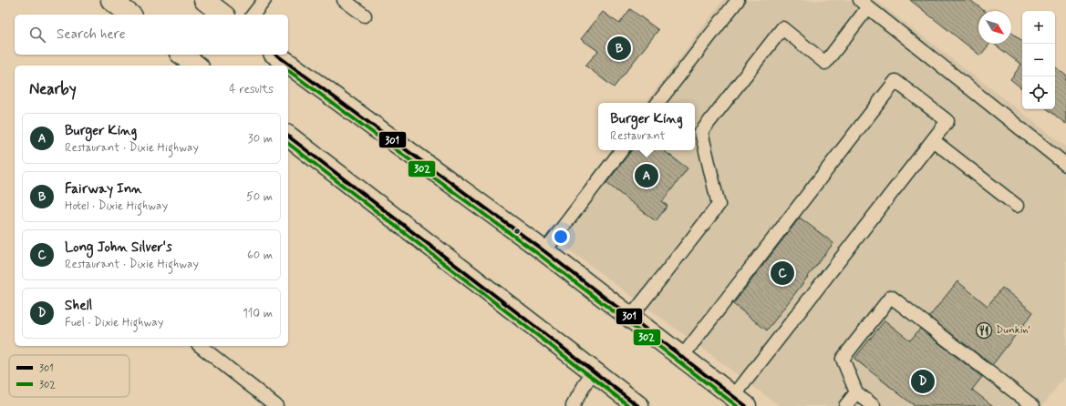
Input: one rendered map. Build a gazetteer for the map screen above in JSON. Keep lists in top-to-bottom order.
{
  "places": {
    "restaurant": ["Dunkin'"]
  },
  "lines": ["transit line 301", "transit line 302"],
  "legend": ["301", "302"],
  "north": "bottom right",
  "page": {
    "map_buttons": ["+", "−"],
    "search": "Search here",
    "pins": [
      "B",
      "A",
      "C",
      "D"
    ],
    "heading": ["Nearby", "4 results"],
    "popup": ["Burger King", "Restaurant"],
    "list": [
      {
        "mark": "A",
        "name": "Burger King",
        "note": "Restaurant · Dixie Highway",
        "value": "30 m"
      },
      {
        "mark": "B",
        "name": "Fairway Inn",
        "note": "Hotel · Dixie Highway",
        "value": "50 m"
      },
      {
        "mark": "C",
        "name": "Long John Silver's",
        "note": "Restaurant · Dixie Highway",
        "value": "60 m"
      },
      {
        "mark": "D",
        "name": "Shell",
        "note": "Fuel · Dixie Highway",
        "value": "110 m"
      }
    ]
  }
}
